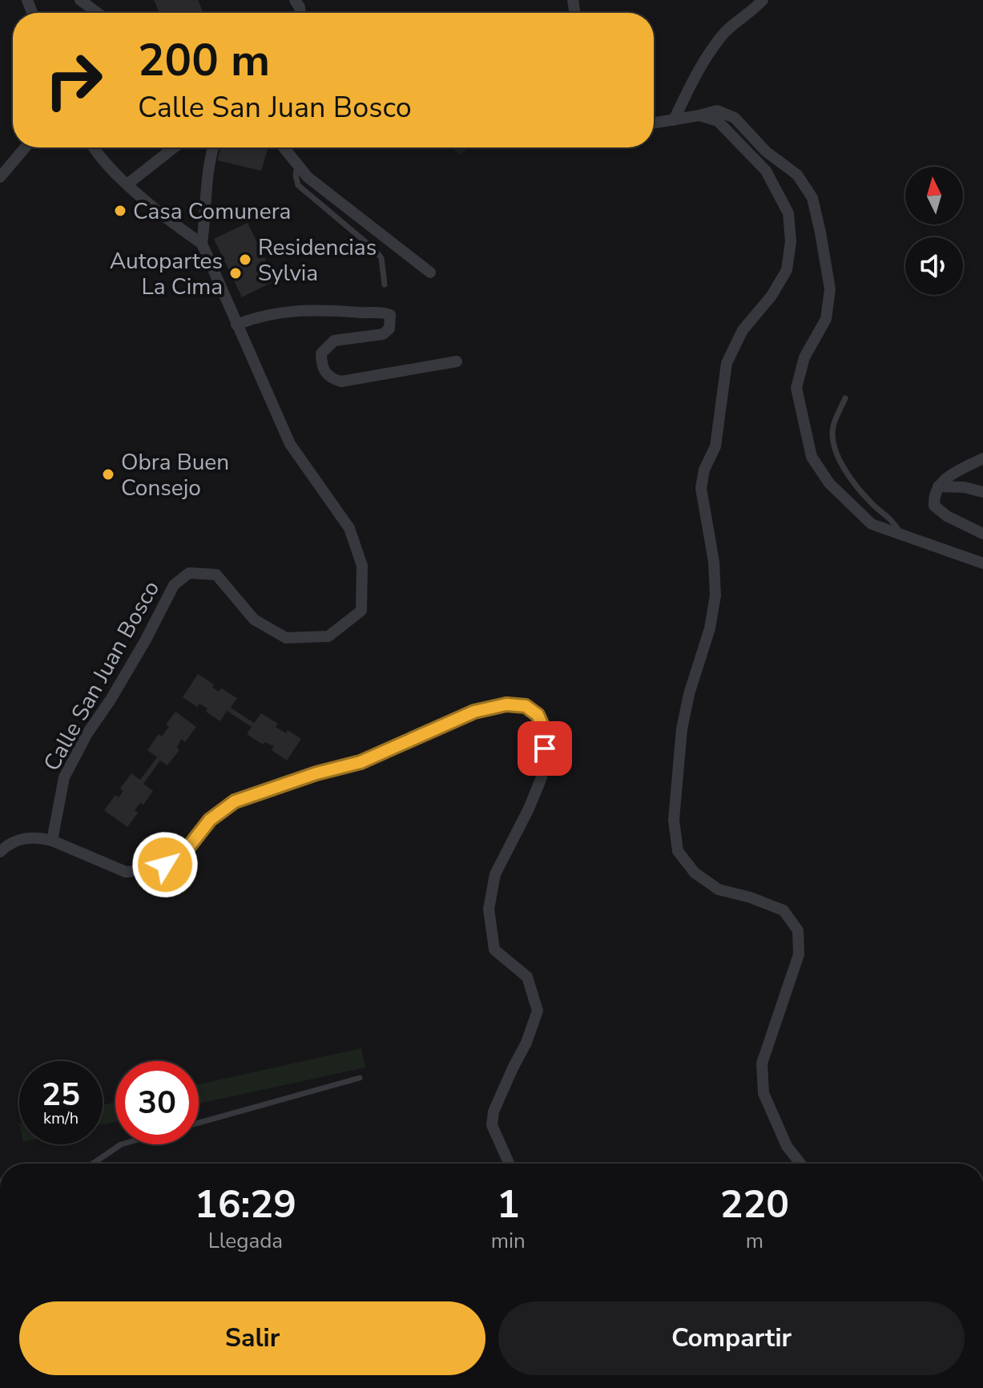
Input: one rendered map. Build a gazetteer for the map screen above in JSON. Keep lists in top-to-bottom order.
{
  "streets": {
    "street": ["Calle San Juan Bosco"]
  },
  "places": [
    "Casa Comunera",
    "Residencias Sylvia",
    "Autopartes La Cima",
    "Obra Buen Consejo"
  ],
  "north": "top",
  "page": {
    "turn": ["200 m", "Calle San Juan Bosco"],
    "speed": "25 km/h",
    "limit": "30",
    "eta": [
      "16:29",
      "Llegada",
      "1",
      "min",
      "220",
      "m"
    ],
    "buttons": ["Salir", "Compartir"]
  }
}
